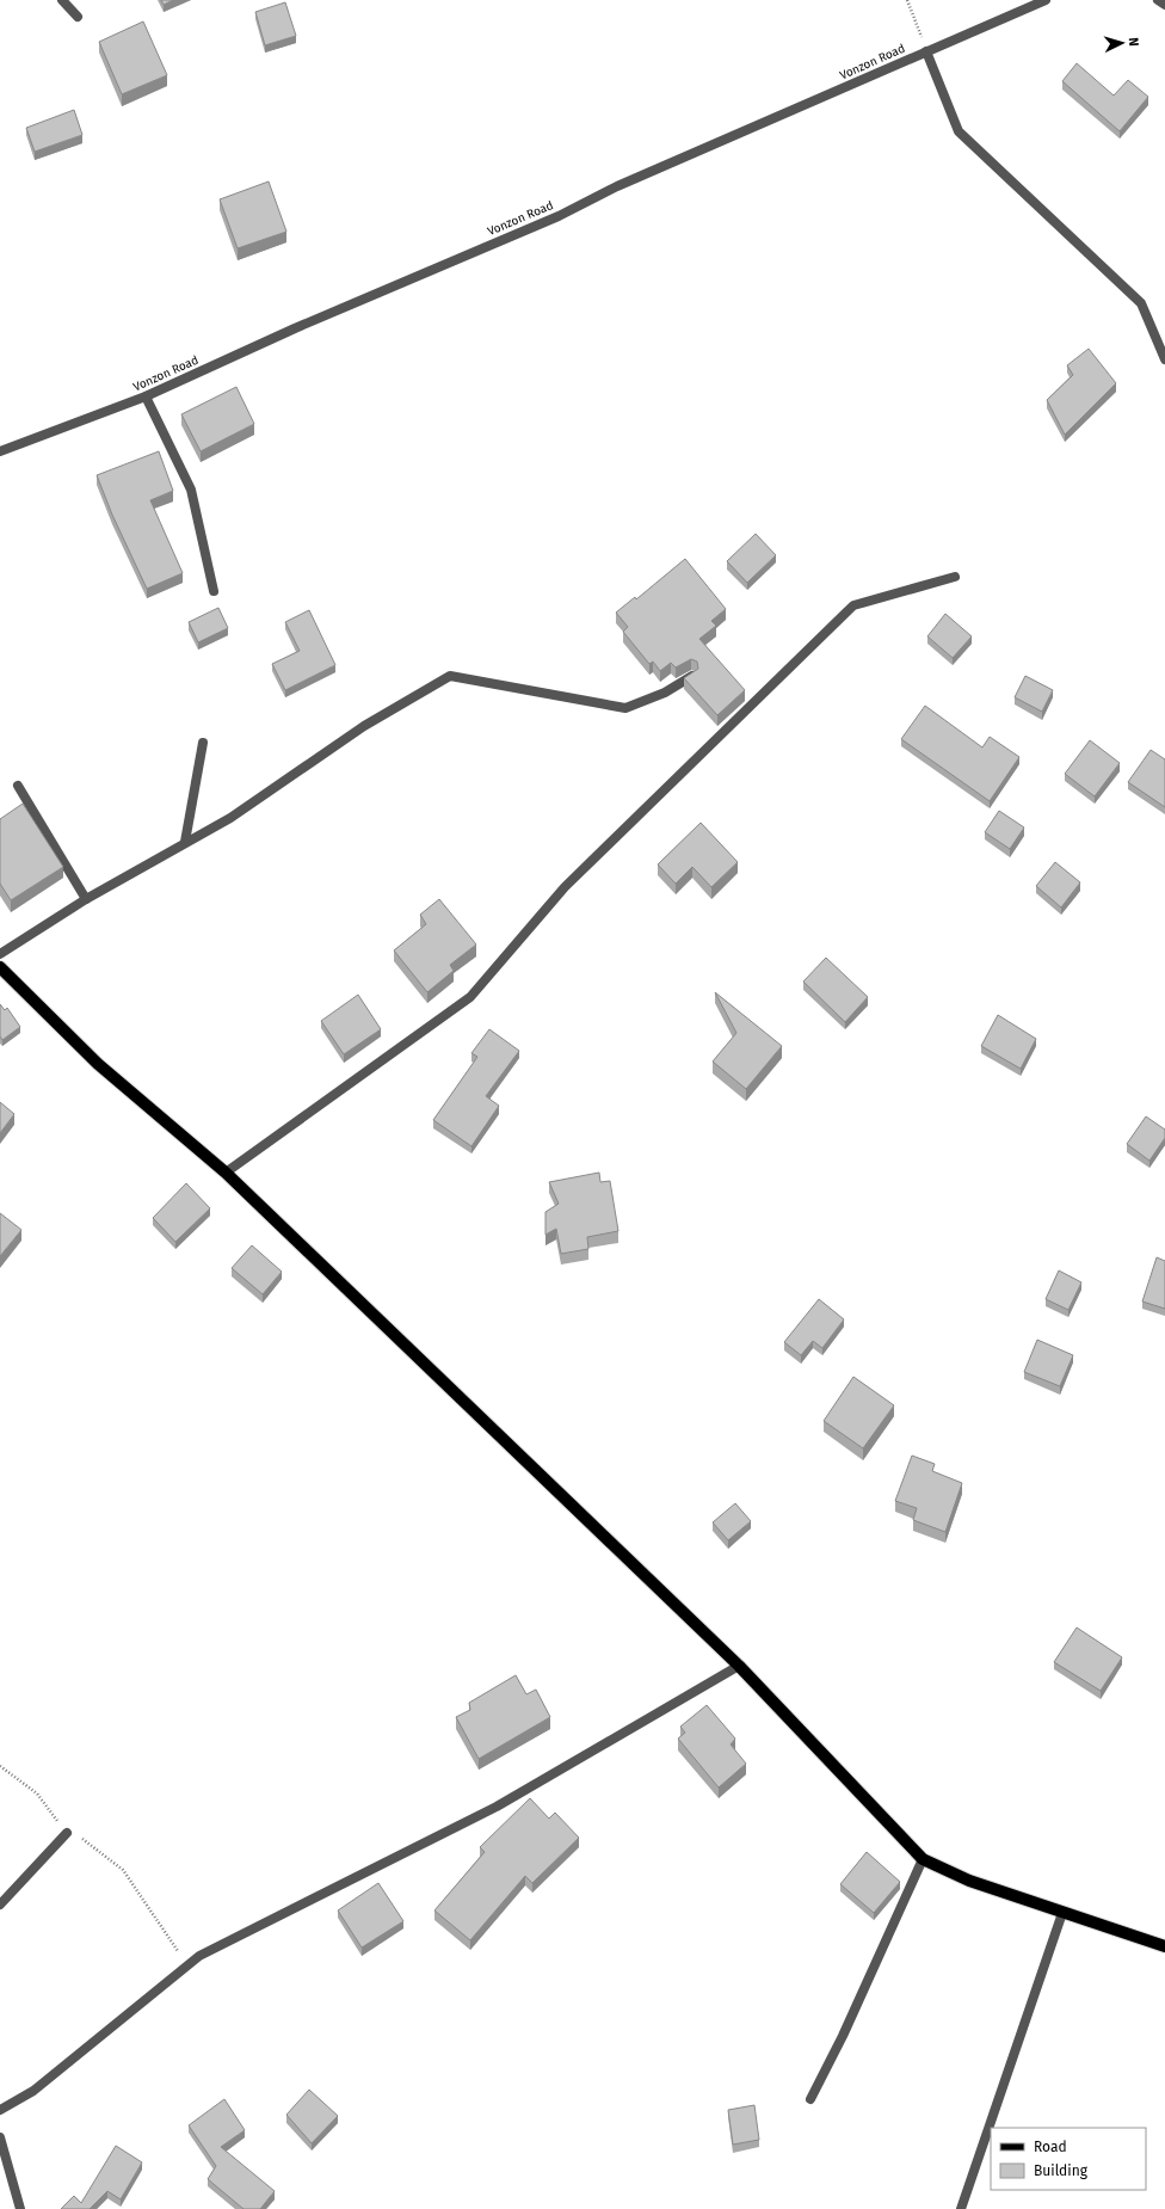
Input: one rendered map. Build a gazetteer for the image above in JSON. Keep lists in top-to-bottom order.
{
  "streets": {
    "street": ["Vonzon Road"]
  },
  "legend": ["Road", "Building"],
  "north": "right"
}
